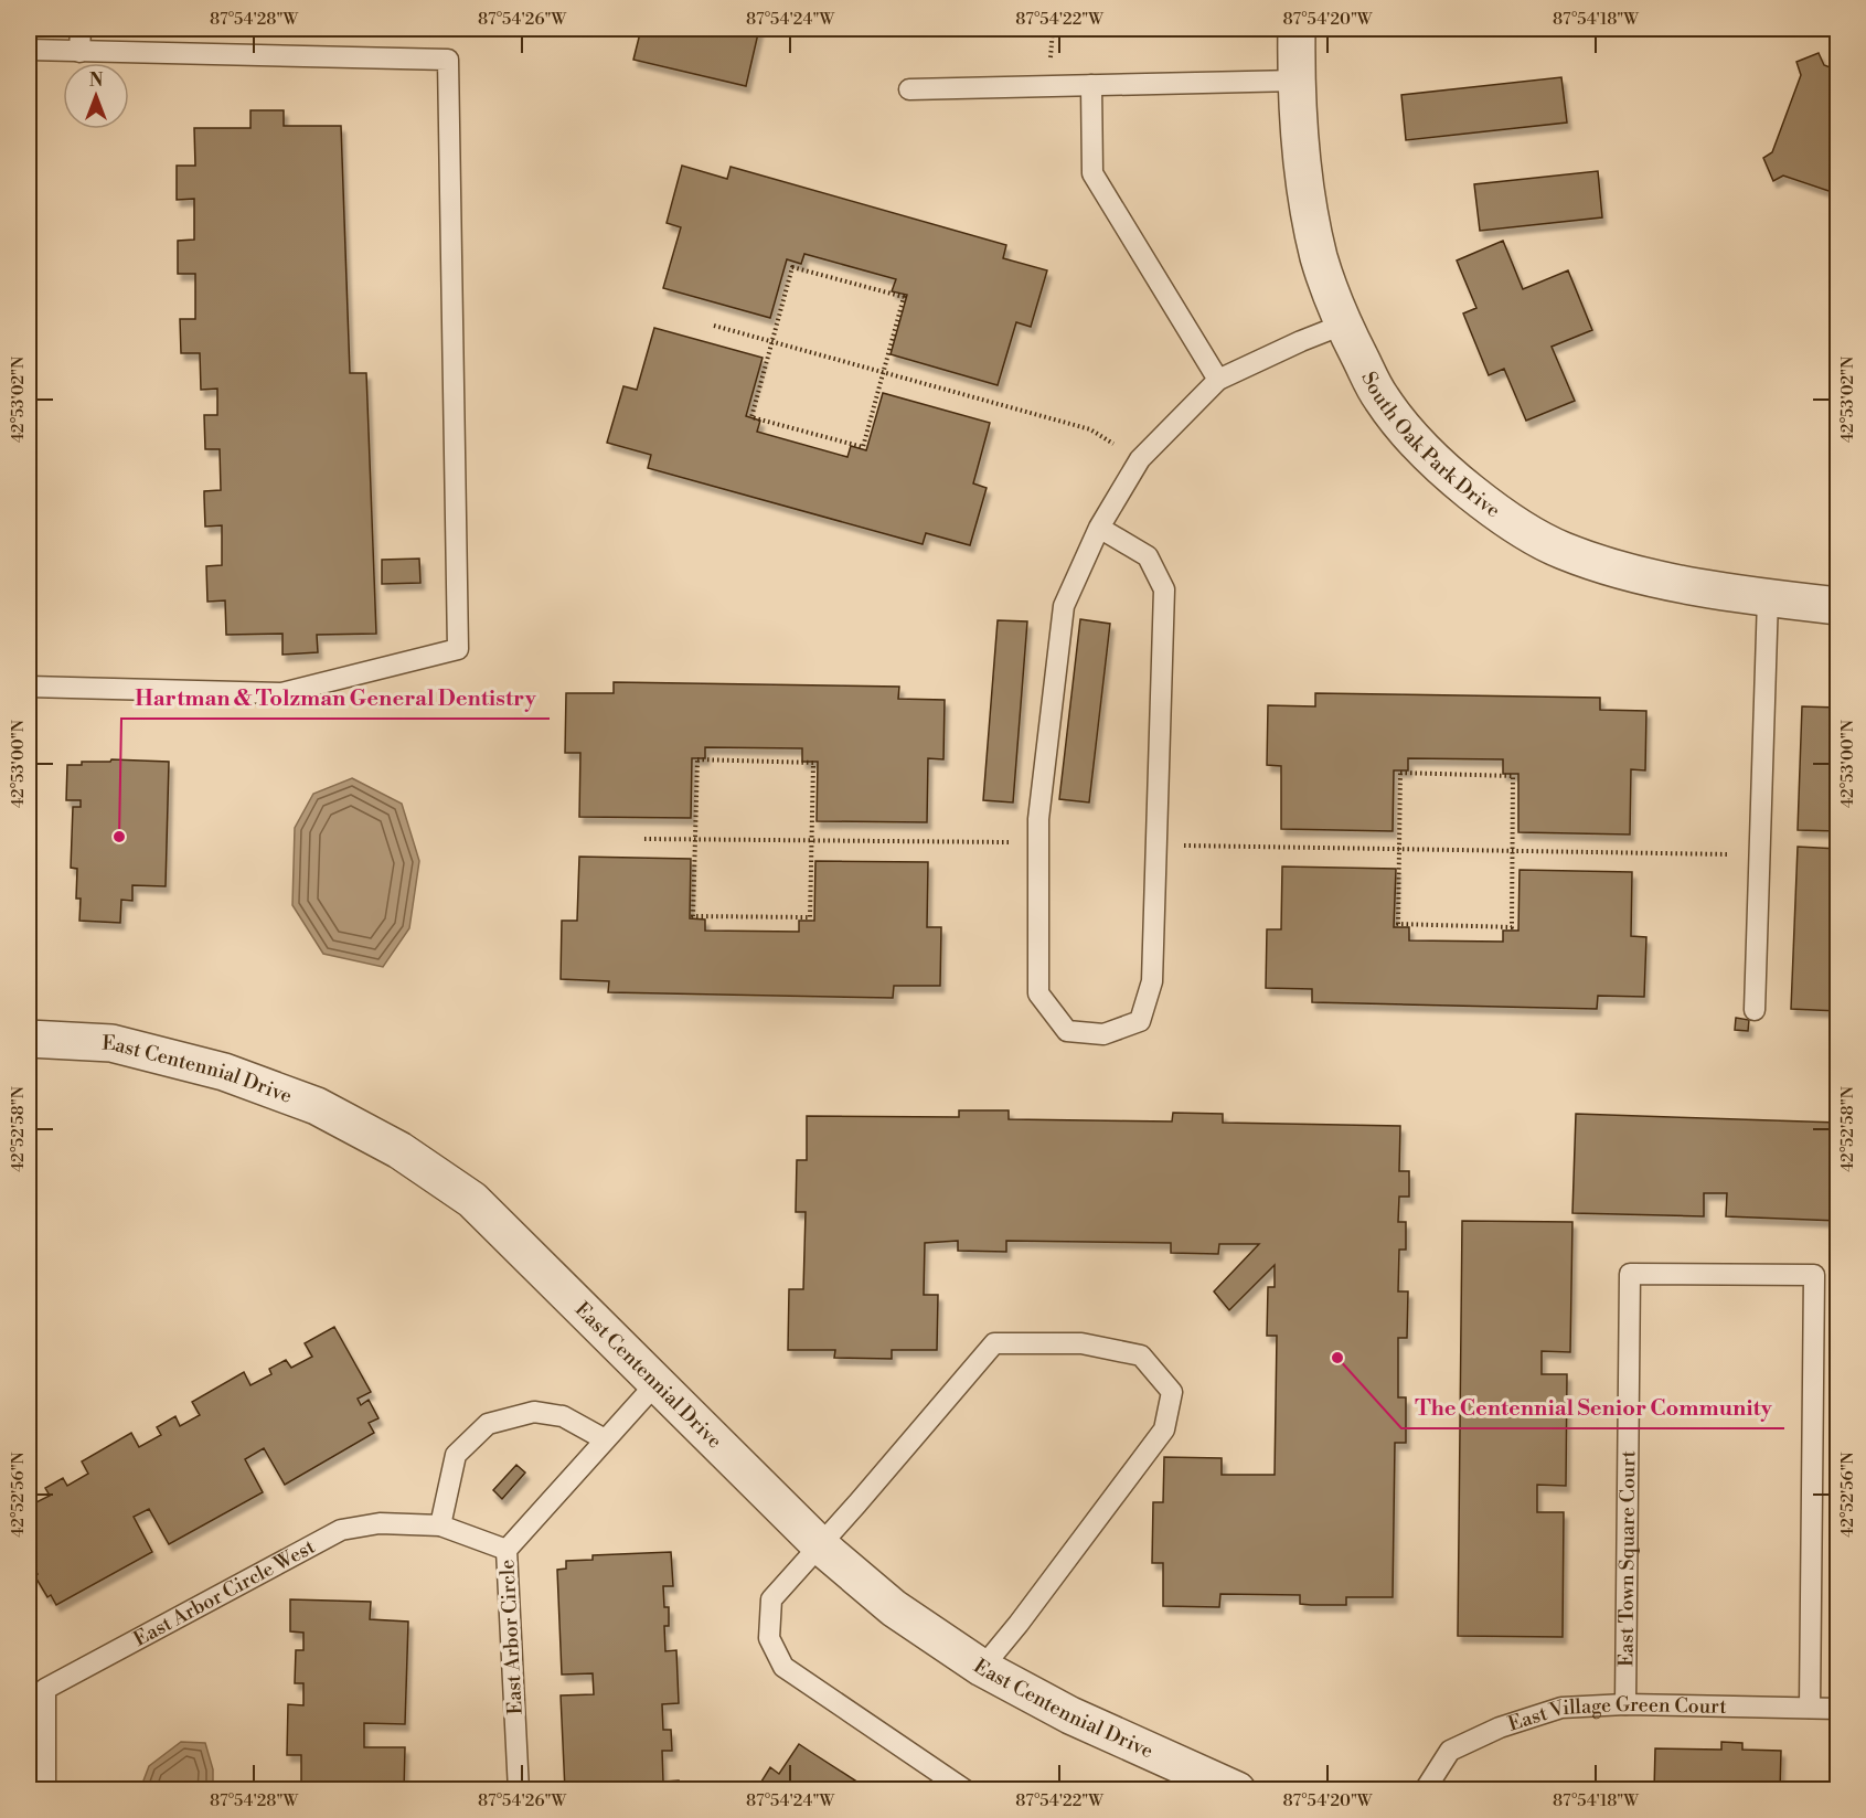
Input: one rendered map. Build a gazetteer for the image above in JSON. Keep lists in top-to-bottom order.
{
  "streets": {
    "street": ["South Oak Park Drive", "East Centennial Drive"],
    "lane": [
      "East Town Square Court",
      "East Arbor Circle West",
      "East Arbor Circle",
      "East Village Green Court"
    ]
  },
  "crossings": [
    ["East Centennial Drive", "East Arbor Circle"],
    ["East Town Square Court", "East Village Green Court"],
    ["East Arbor Circle West", "East Arbor Circle"]
  ],
  "places": ["Hartman & Tolzman General Dentistry", "The Centennial Senior Community"],
  "north": "top",
  "coordinates": [
    "87°54'28\"W",
    "87°54'26\"W",
    "87°54'24\"W",
    "87°54'22\"W",
    "87°54'20\"W",
    "87°54'18\"W",
    "42°53'02\"N",
    "42°53'00\"N",
    "42°52'58\"N",
    "42°52'56\"N"
  ]
}
